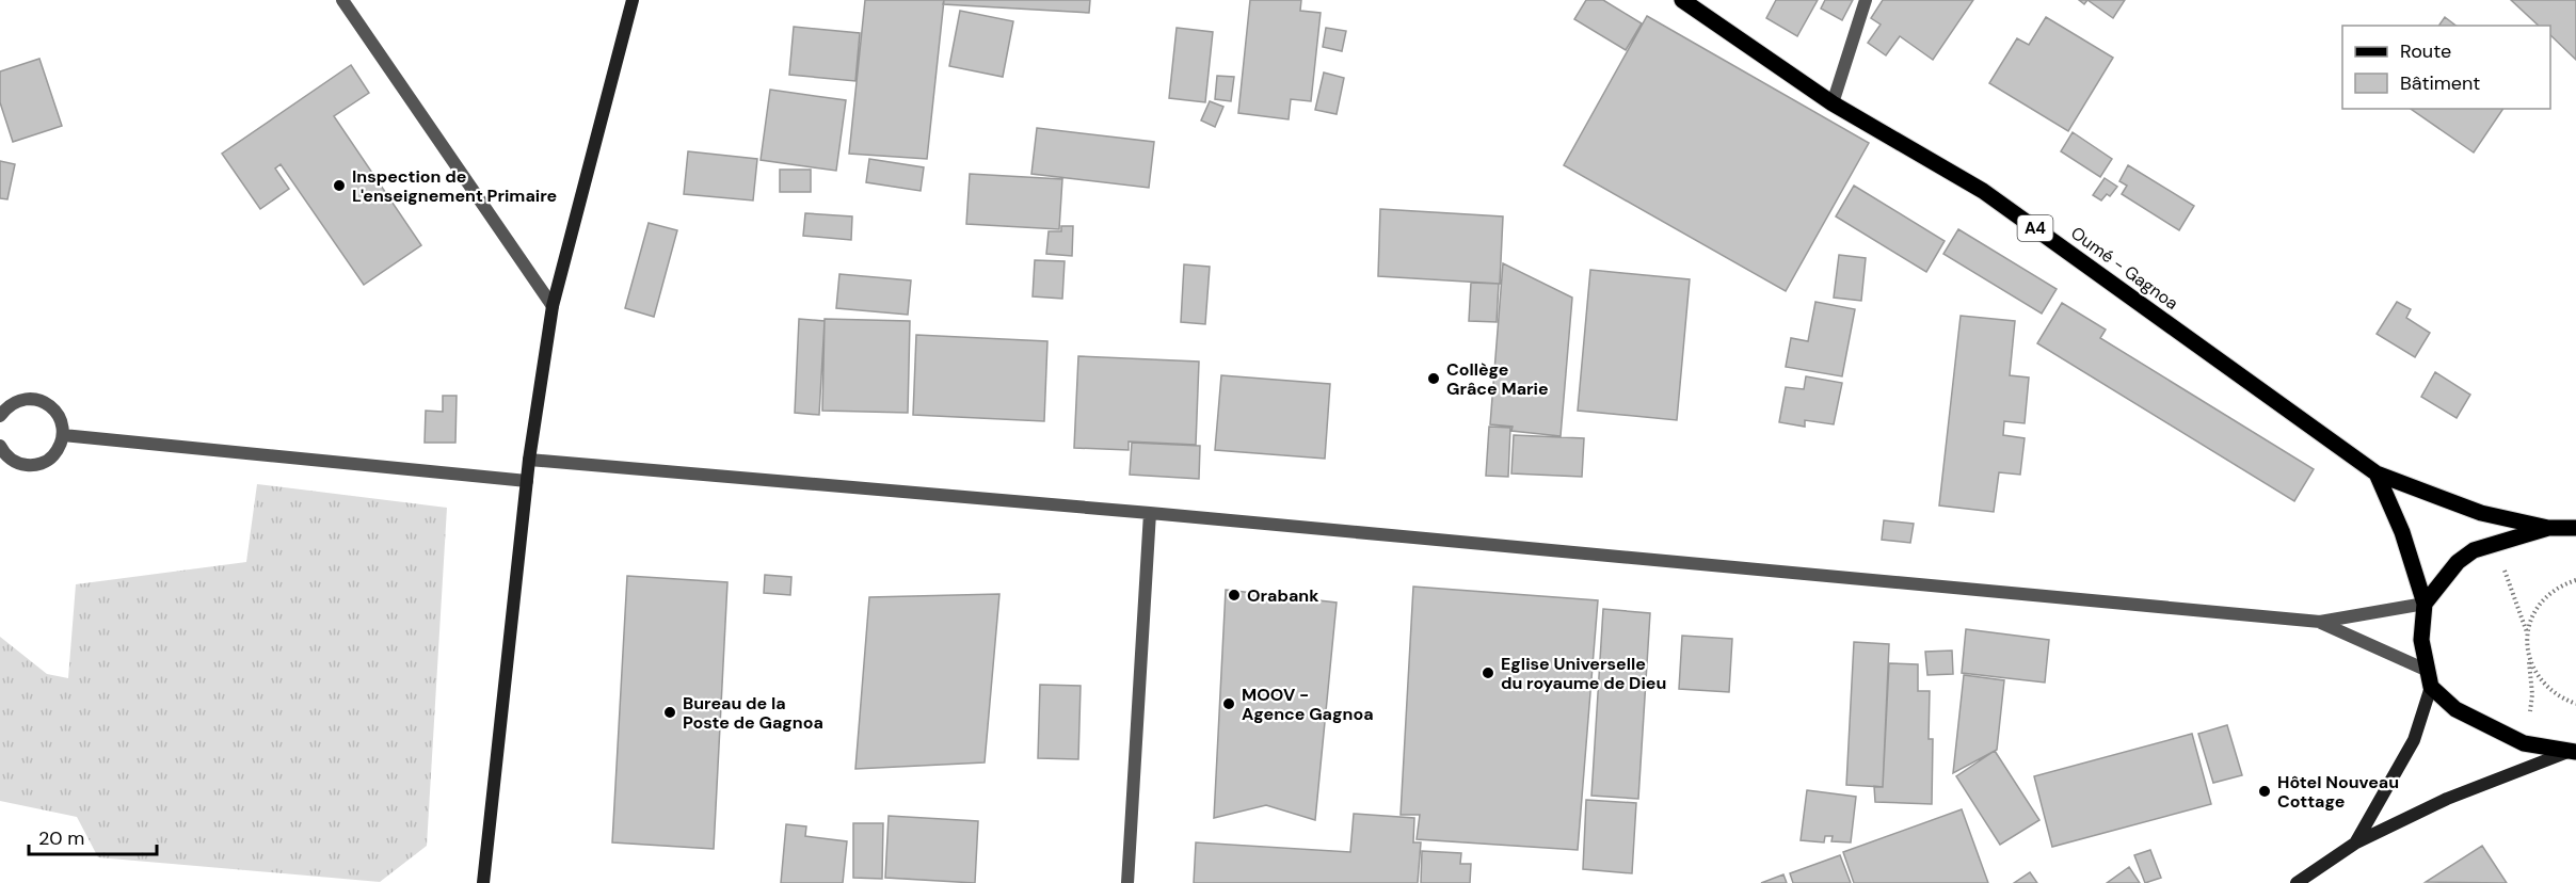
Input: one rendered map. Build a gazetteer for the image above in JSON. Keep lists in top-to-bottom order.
{
  "streets": {
    "main road": ["A4", "Oumé - Gagnoa"]
  },
  "places": [
    "Inspection de L'enseignement Primaire",
    "Collège Grâce Marie",
    "Orabank",
    "Eglise Universelle du royaume de Dieu",
    "MOOV - Agence Gagnoa",
    "Bureau de la Poste de Gagnoa",
    "Hôtel Nouveau Cottage"
  ],
  "legend": ["Route", "Bâtiment"],
  "scale_bar": "20 m"
}
